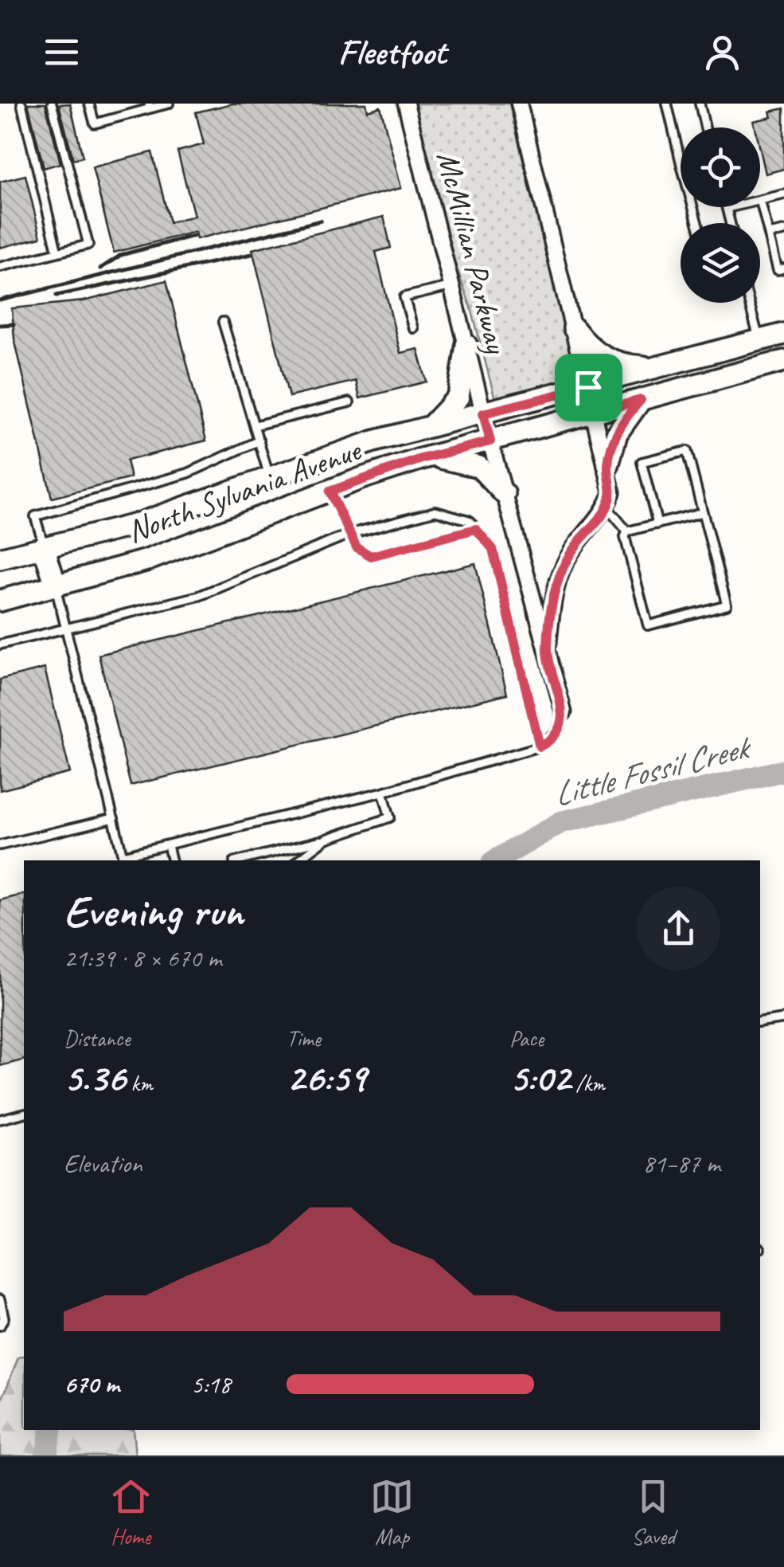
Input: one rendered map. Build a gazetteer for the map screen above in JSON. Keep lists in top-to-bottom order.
{
  "streets": {
    "main road": ["North Sylvania Avenue"],
    "street": ["McMillian Parkway"]
  },
  "crossings": [
    ["McMillian Parkway", "North Sylvania Avenue"]
  ],
  "water": ["Little Fossil Creek"],
  "page": {
    "header": "Fleetfoot",
    "heading": ["Evening run", "21:39 · 8 × 670 m"],
    "stats": [
      ["Distance", "5.36 km"],
      ["Time", "26:59"],
      ["Pace", "5:02 /km"]
    ],
    "chart": ["Elevation", "81–87 m"],
    "list": [
      {
        "name": "670 m",
        "note": "5:18"
      }
    ],
    "tabs": ["Home", "Map", "Saved"]
  }
}
